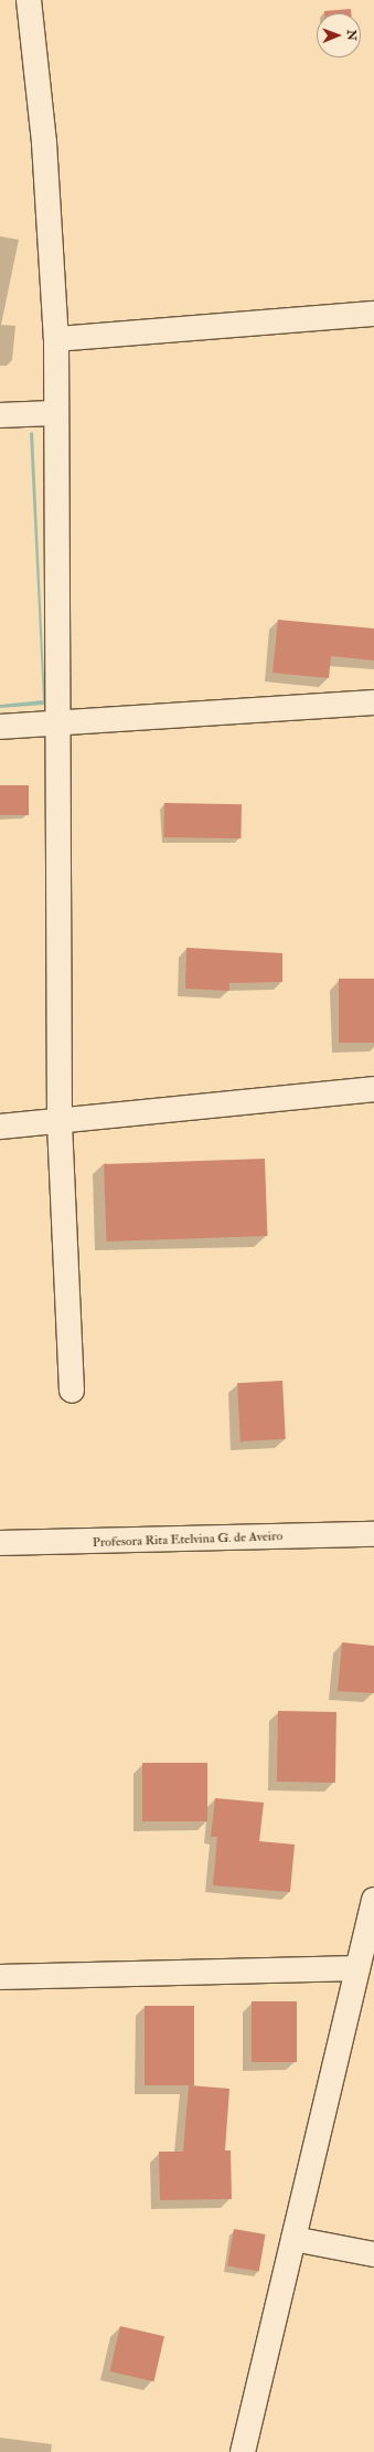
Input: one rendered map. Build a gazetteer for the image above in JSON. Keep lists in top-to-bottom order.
{
  "streets": {
    "street": ["Profesora Rita Etelvina G. de Aveiro"]
  },
  "north": "right"
}
